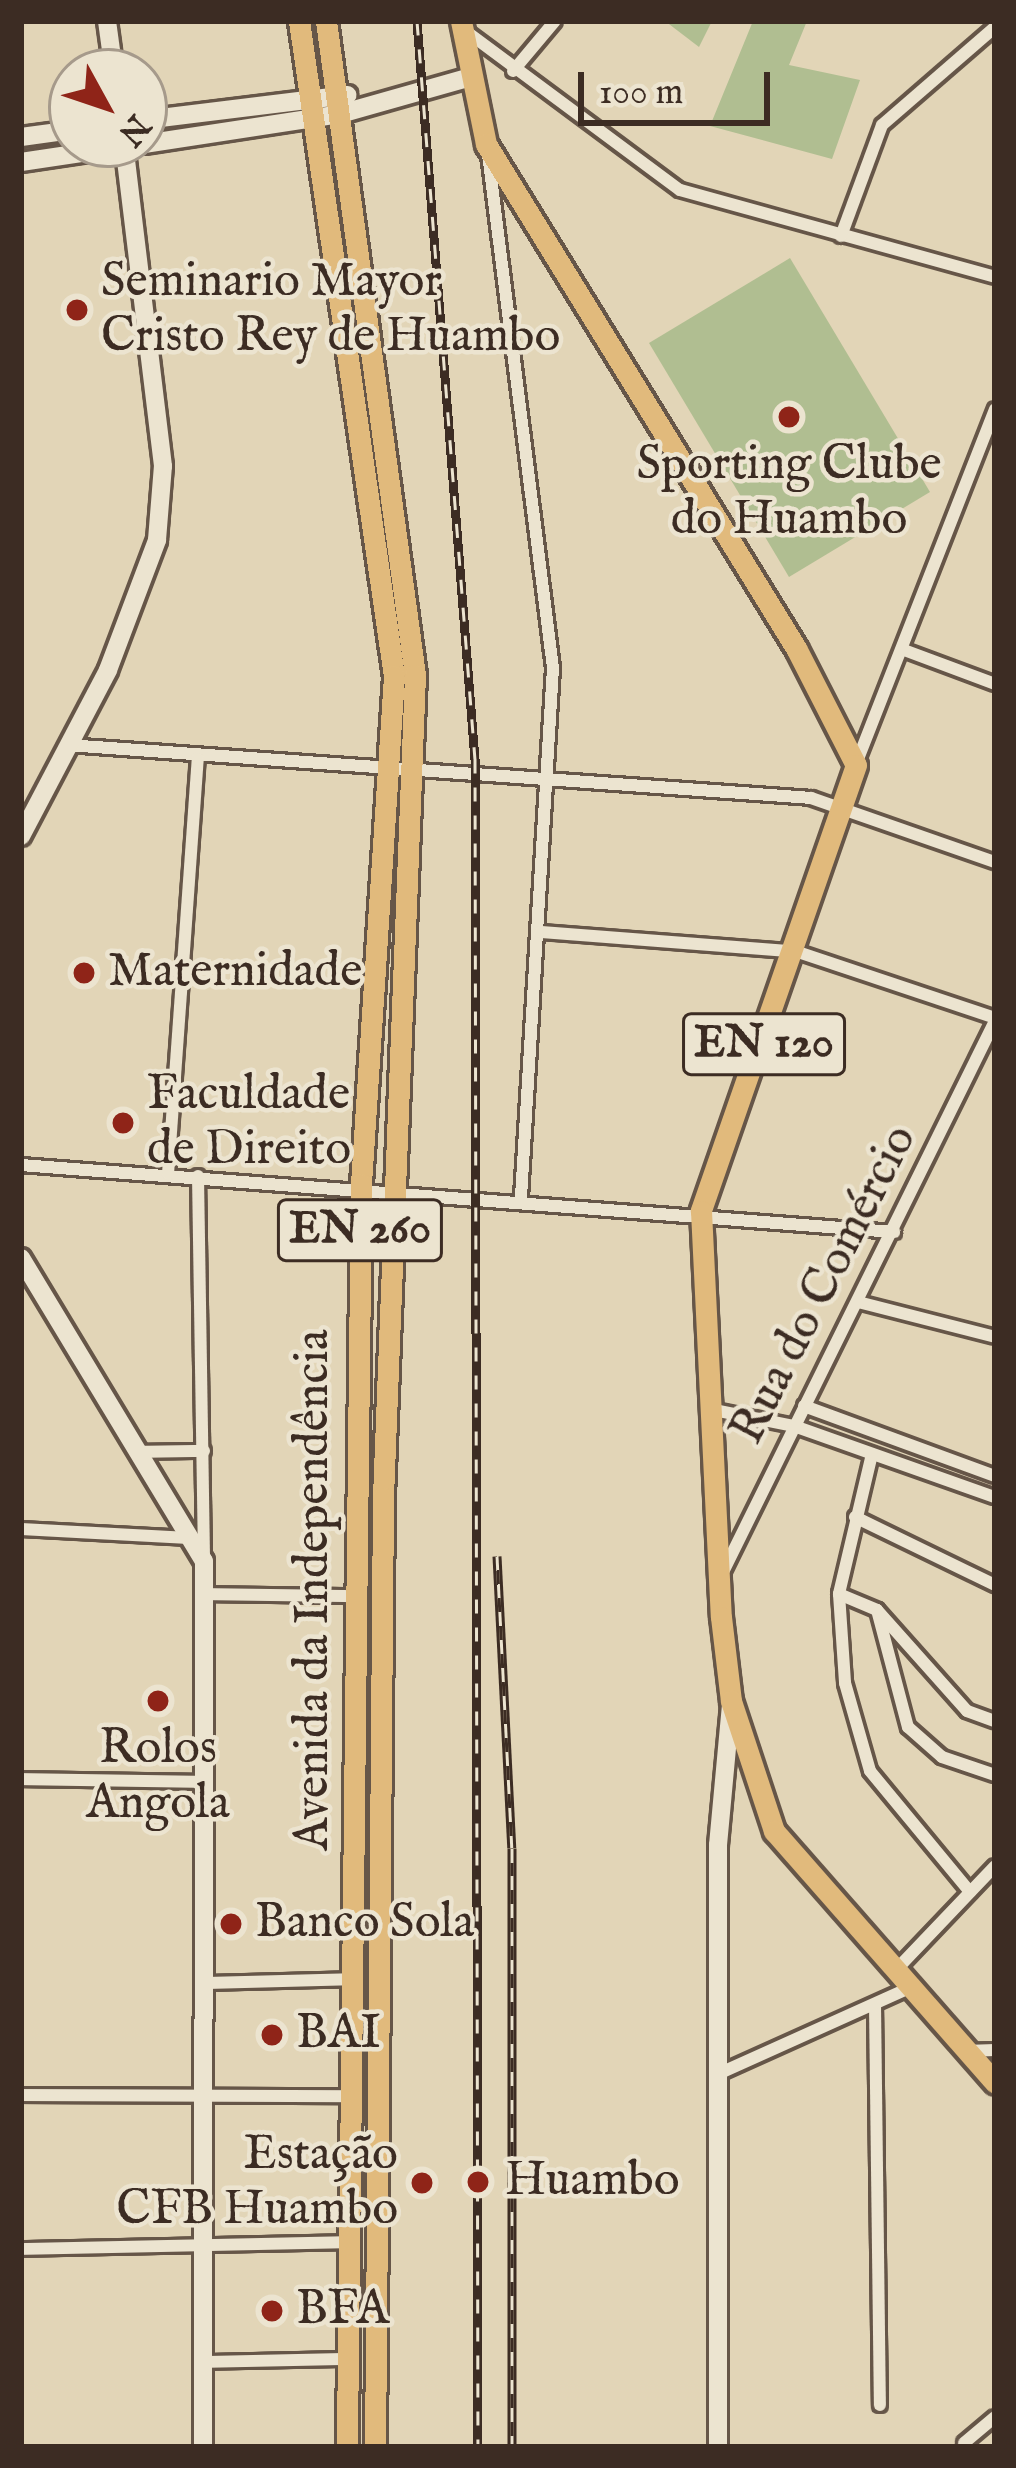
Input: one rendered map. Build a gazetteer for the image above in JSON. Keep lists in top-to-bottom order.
{
  "streets": {
    "main road": ["EN 120", "EN 260", "Avenida da Independência"],
    "street": ["Rua do Comércio"]
  },
  "crossings": [
    ["EN 120", "Rua do Comércio"]
  ],
  "places": [
    "Seminario Mayor Cristo Rey de Huambo",
    "Sporting Clube do Huambo",
    "Maternidade",
    "Faculdade de Direito",
    "Rolos Angola",
    "Banco Sola",
    "BAI",
    "Huambo",
    "Estação CFB Huambo",
    "BFA"
  ],
  "scale_bar": "100 m",
  "north": "bottom right"
}
